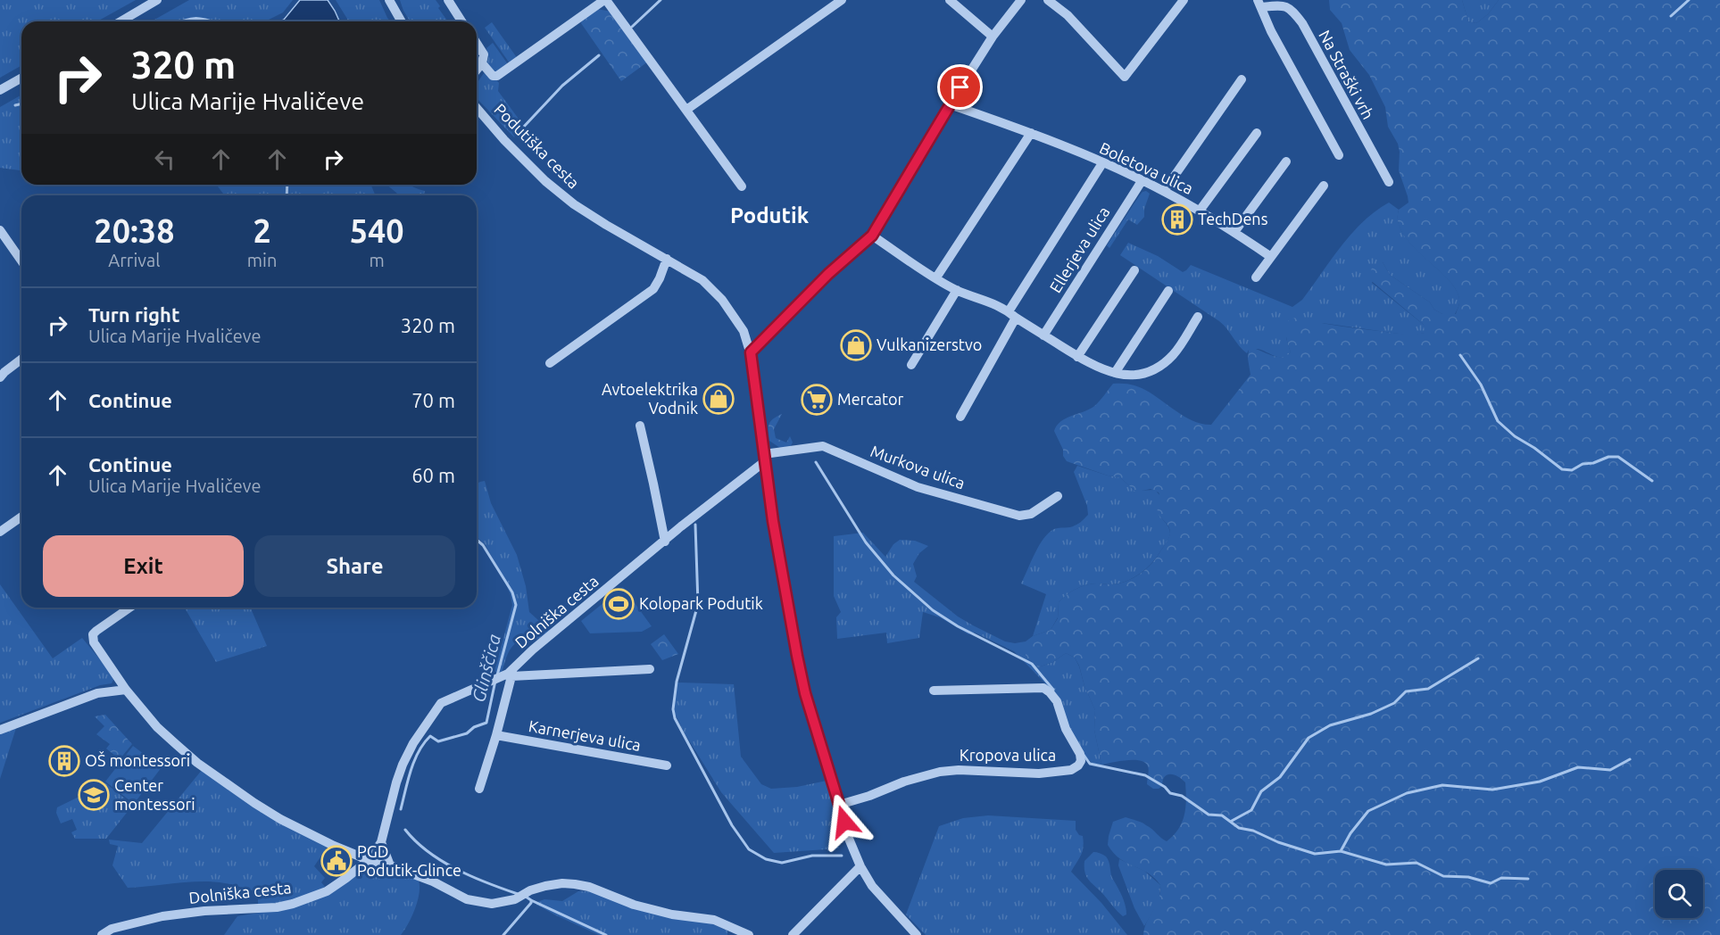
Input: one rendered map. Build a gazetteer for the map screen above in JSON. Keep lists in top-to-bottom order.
{
  "streets": {
    "street": [
      "Na Straški vrh",
      "Podutiška cesta",
      "Boletova ulica",
      "Ellerjeva ulica",
      "Murkova ulica",
      "Dolniška cesta",
      "Karnerjeva ulica",
      "Kropova ulica"
    ]
  },
  "crossings": [
    ["Podutiška cesta", "Murkova ulica"],
    ["Podutiška cesta", "Dolniška cesta"],
    ["Podutiška cesta", "Kropova ulica"],
    ["Boletova ulica", "Ellerjeva ulica"],
    ["Murkova ulica", "Dolniška cesta"]
  ],
  "districts": ["Podutik"],
  "water": ["Glinščica"],
  "places": {
    "building": ["TechDens", "OŠ montessori"],
    "shop": ["Vulkanizerstvo", "Avtoelektrika Vodnik"],
    "supermarket": ["Mercator"],
    "sports": ["Kolopark Podutik"],
    "school or university": ["Center montessori"],
    "public building": ["PGD Podutik-Glince"]
  },
  "page": {
    "turn": ["320 m", "Ulica Marije Hvaličeve"],
    "eta": [
      "20:38",
      "Arrival",
      "2",
      "min",
      "540",
      "m"
    ],
    "list": [
      {
        "name": "Turn right",
        "note": "Ulica Marije Hvaličeve",
        "value": "320 m"
      },
      {
        "name": "Continue",
        "value": "70 m"
      },
      {
        "name": "Continue",
        "note": "Ulica Marije Hvaličeve",
        "value": "60 m"
      }
    ],
    "buttons": ["Exit", "Share"]
  }
}
